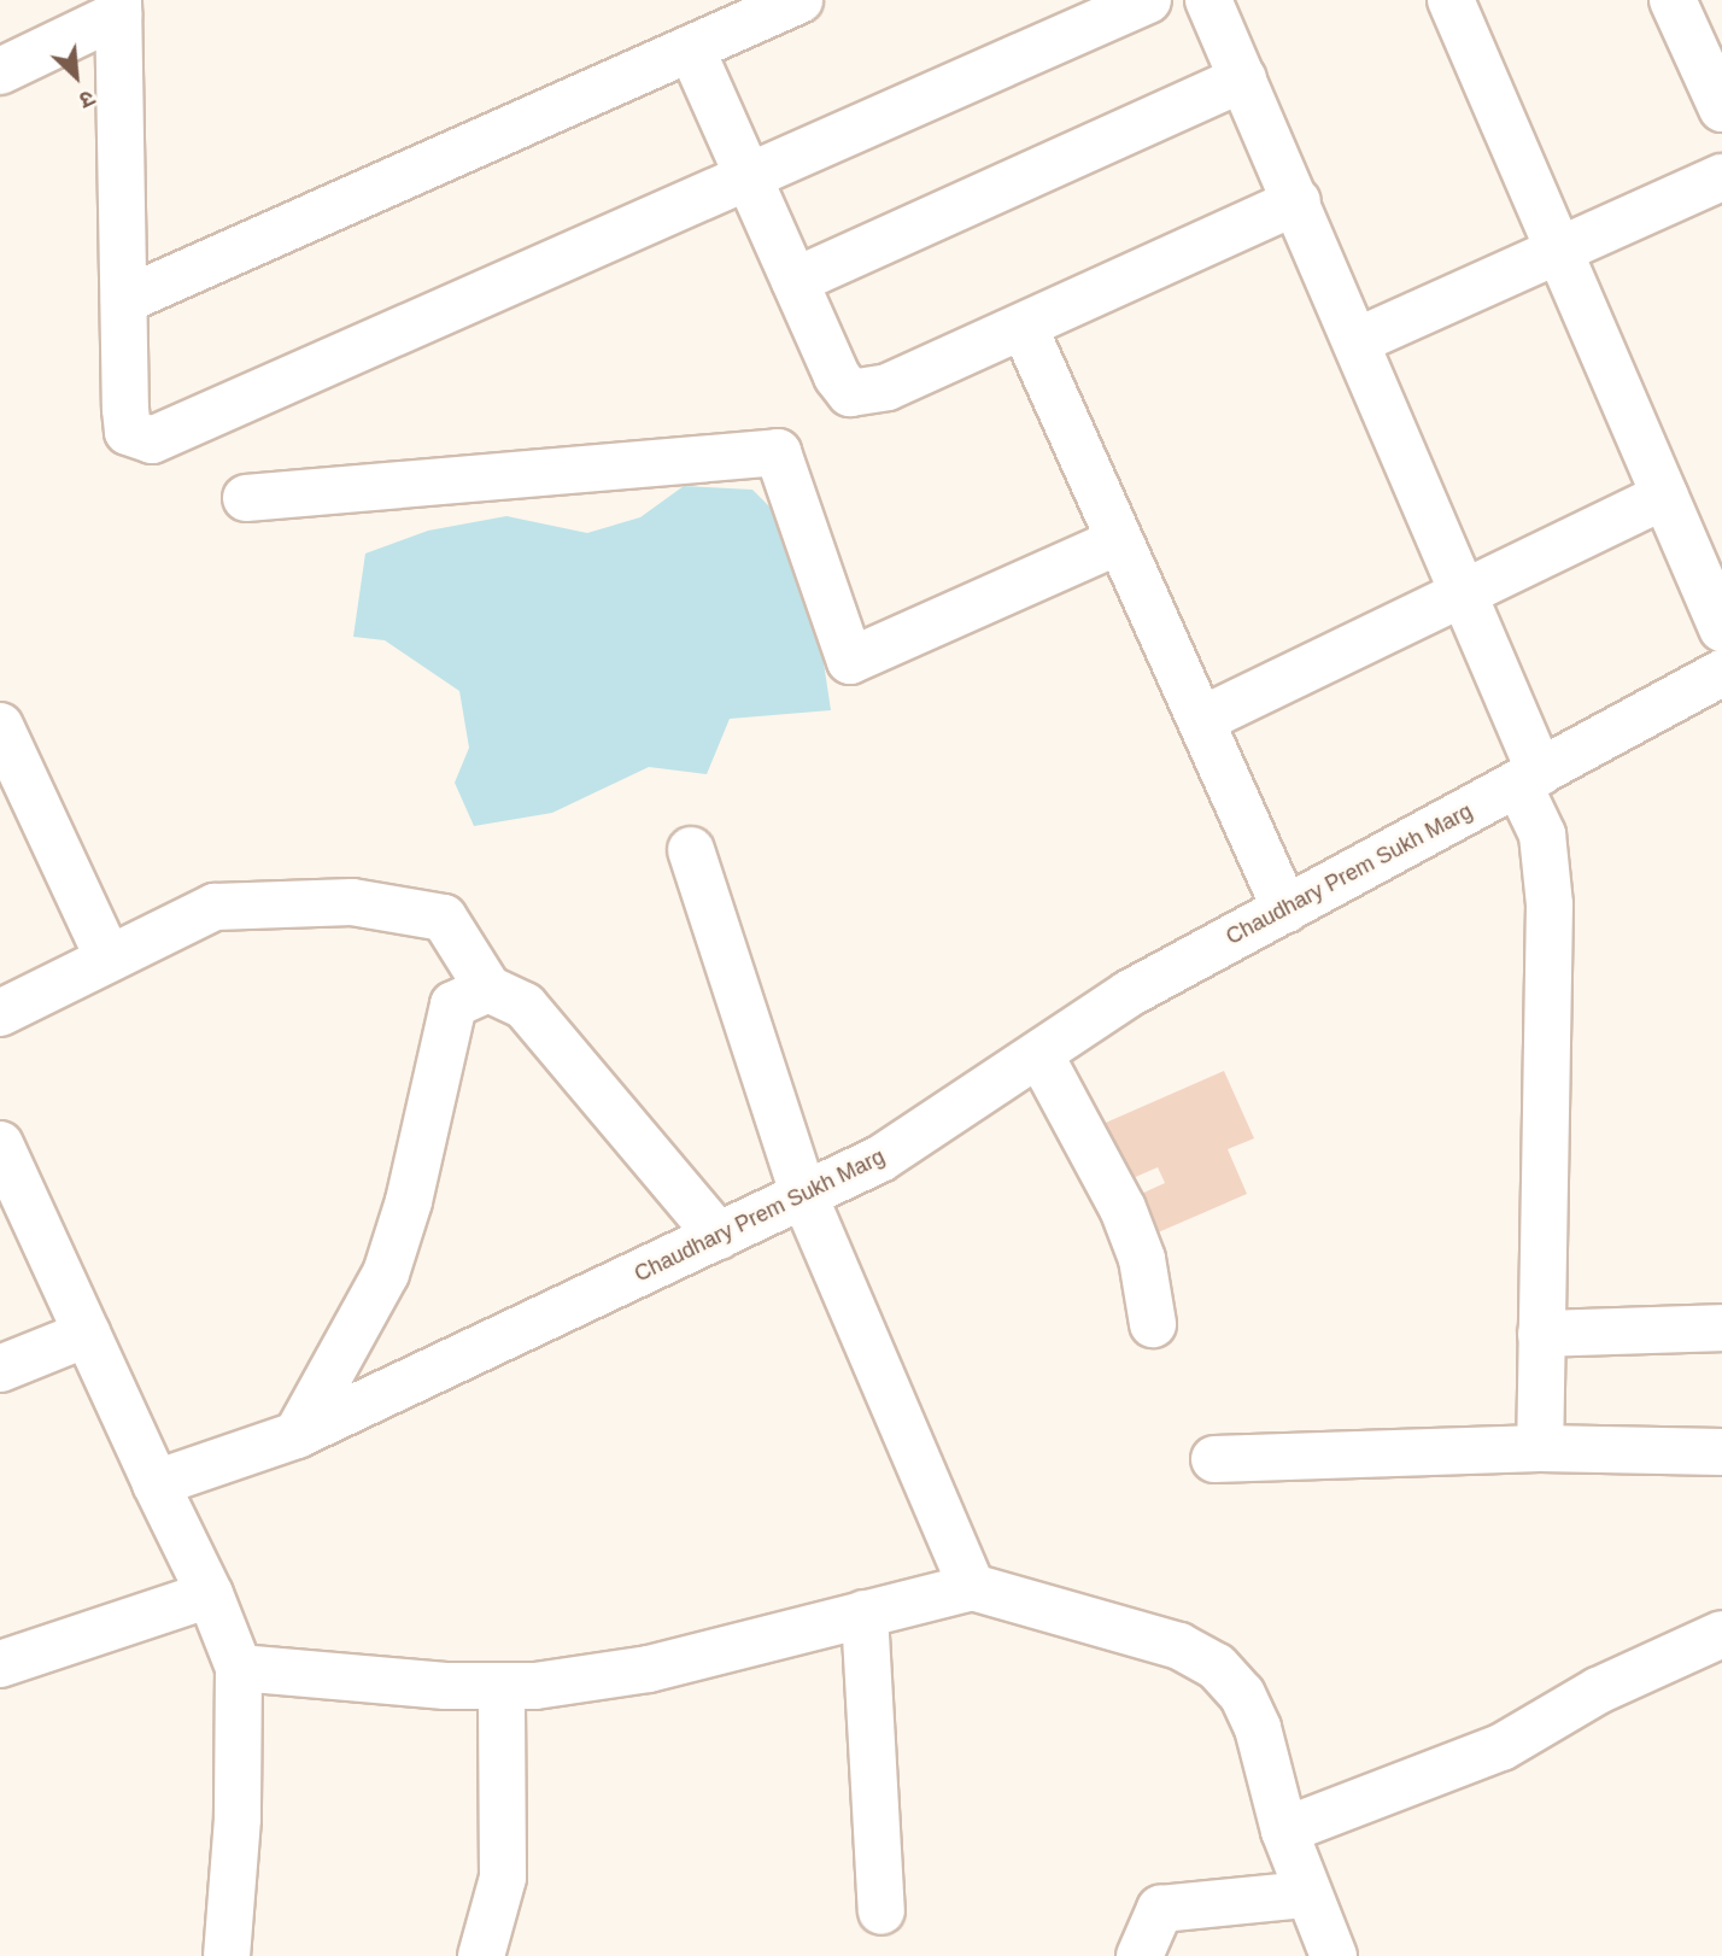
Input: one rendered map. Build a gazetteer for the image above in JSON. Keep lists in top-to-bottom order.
{
  "streets": {
    "street": ["Chaudhary Prem Sukh Marg"]
  },
  "north": "bottom right"
}
